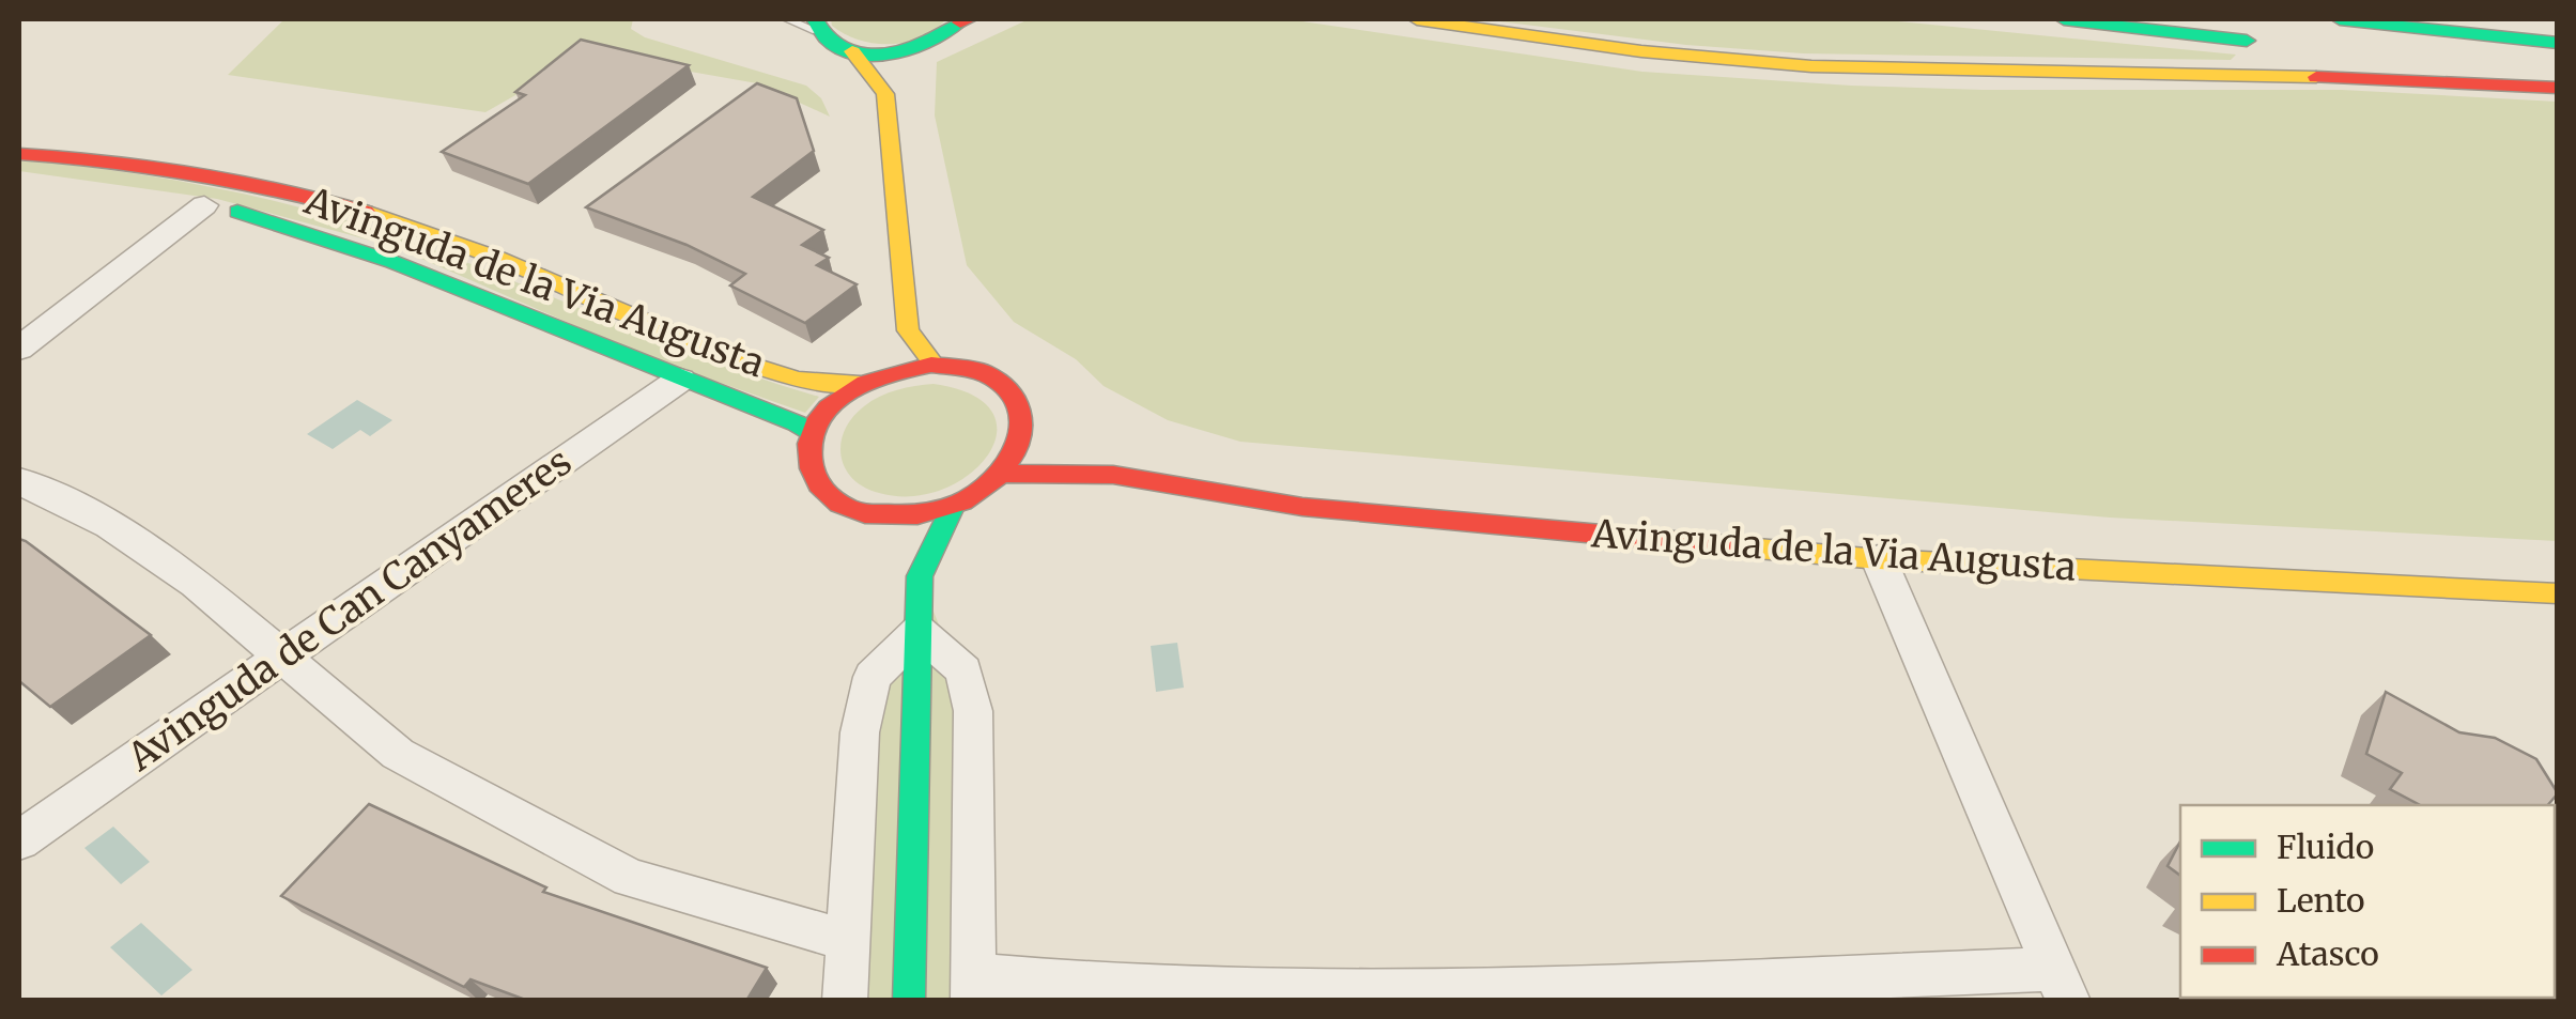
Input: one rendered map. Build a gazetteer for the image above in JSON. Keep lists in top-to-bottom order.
{
  "streets": {
    "main road": ["Avinguda de la Via Augusta"],
    "street": ["Avinguda de Can Canyameres"]
  },
  "crossings": [
    ["Avinguda de la Via Augusta", "Avinguda de Can Canyameres"]
  ],
  "legend": ["Fluido", "Lento", "Atasco"]
}
